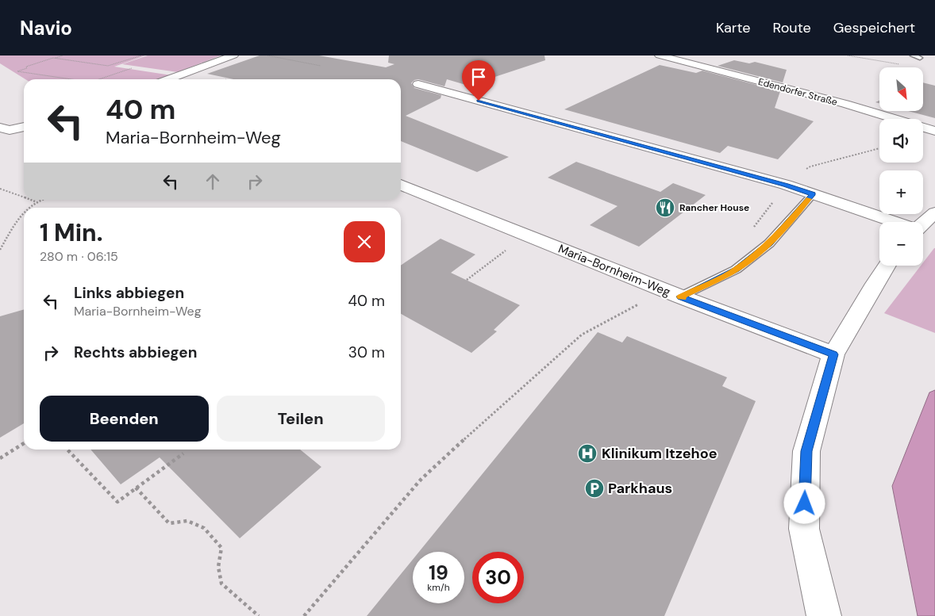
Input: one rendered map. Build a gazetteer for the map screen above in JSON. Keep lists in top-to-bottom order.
{
  "streets": {
    "street": ["Edendorfer Straße", "Maria-Bornheim-Weg"]
  },
  "places": {
    "restaurant": ["Rancher House"],
    "hospital": ["Klinikum Itzehoe"],
    "parking": ["Parkhaus"]
  },
  "north": "bottom right",
  "page": {
    "header": "Navio",
    "nav": ["Karte", "Route", "Gespeichert"],
    "map_buttons": ["+", "−"],
    "turn": ["40 m", "Maria-Bornheim-Weg"],
    "heading": ["1 Min.", "280 m · 06:15"],
    "list": [
      {
        "name": "Links abbiegen",
        "note": "Maria-Bornheim-Weg",
        "value": "40 m"
      },
      {
        "name": "Rechts abbiegen",
        "value": "30 m"
      }
    ],
    "buttons": ["Beenden", "Teilen"],
    "speed": "19 km/h",
    "limit": "30"
  }
}
